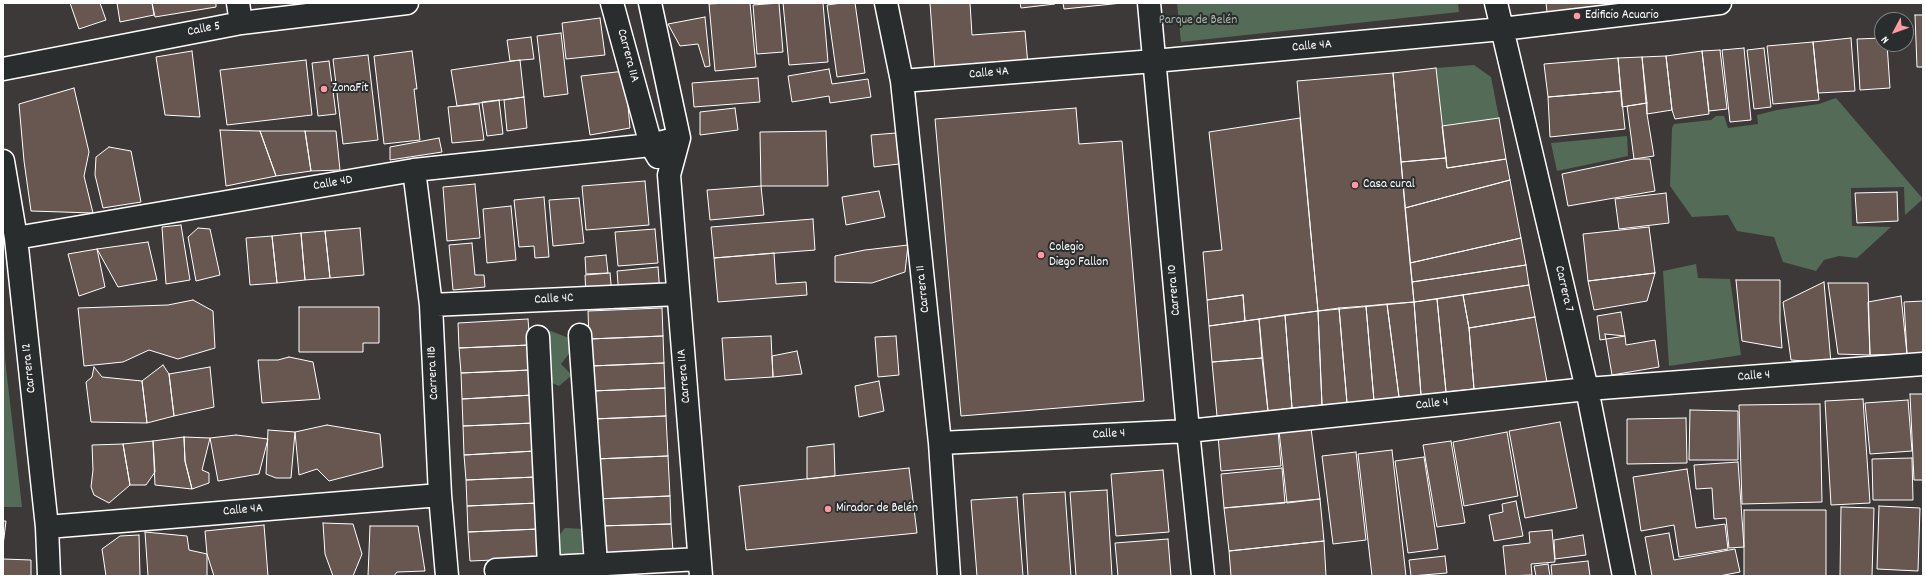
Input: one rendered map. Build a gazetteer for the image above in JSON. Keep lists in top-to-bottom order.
{
  "streets": {
    "street": [
      "Calle 5",
      "Calle 4A",
      "Carrera 11A",
      "Calle 4D",
      "Carrera 11",
      "Carrera 7",
      "Carrera 10",
      "Calle 4C",
      "Carrera 12",
      "Carrera 11B",
      "Calle 4"
    ]
  },
  "crossings": [
    ["Calle 4A", "Carrera 11"],
    ["Calle 4A", "Carrera 7"],
    ["Calle 4A", "Carrera 10"],
    ["Calle 4A", "Carrera 12"],
    ["Calle 4A", "Carrera 11B"],
    ["Carrera 11A", "Calle 4D"],
    ["Carrera 11A", "Calle 4C"],
    ["Calle 4D", "Carrera 12"],
    ["Calle 4D", "Carrera 11B"],
    ["Carrera 11", "Calle 4"],
    ["Carrera 7", "Calle 4"],
    ["Carrera 10", "Calle 4"],
    ["Calle 4C", "Carrera 11B"]
  ],
  "parks": ["Parque de Belén"],
  "places": [
    "Edificio Acuario",
    "ZonaFit",
    "Casa cural",
    "Colegio Diego Fallon",
    "Mirador de Belén"
  ],
  "north": "bottom left"
}
